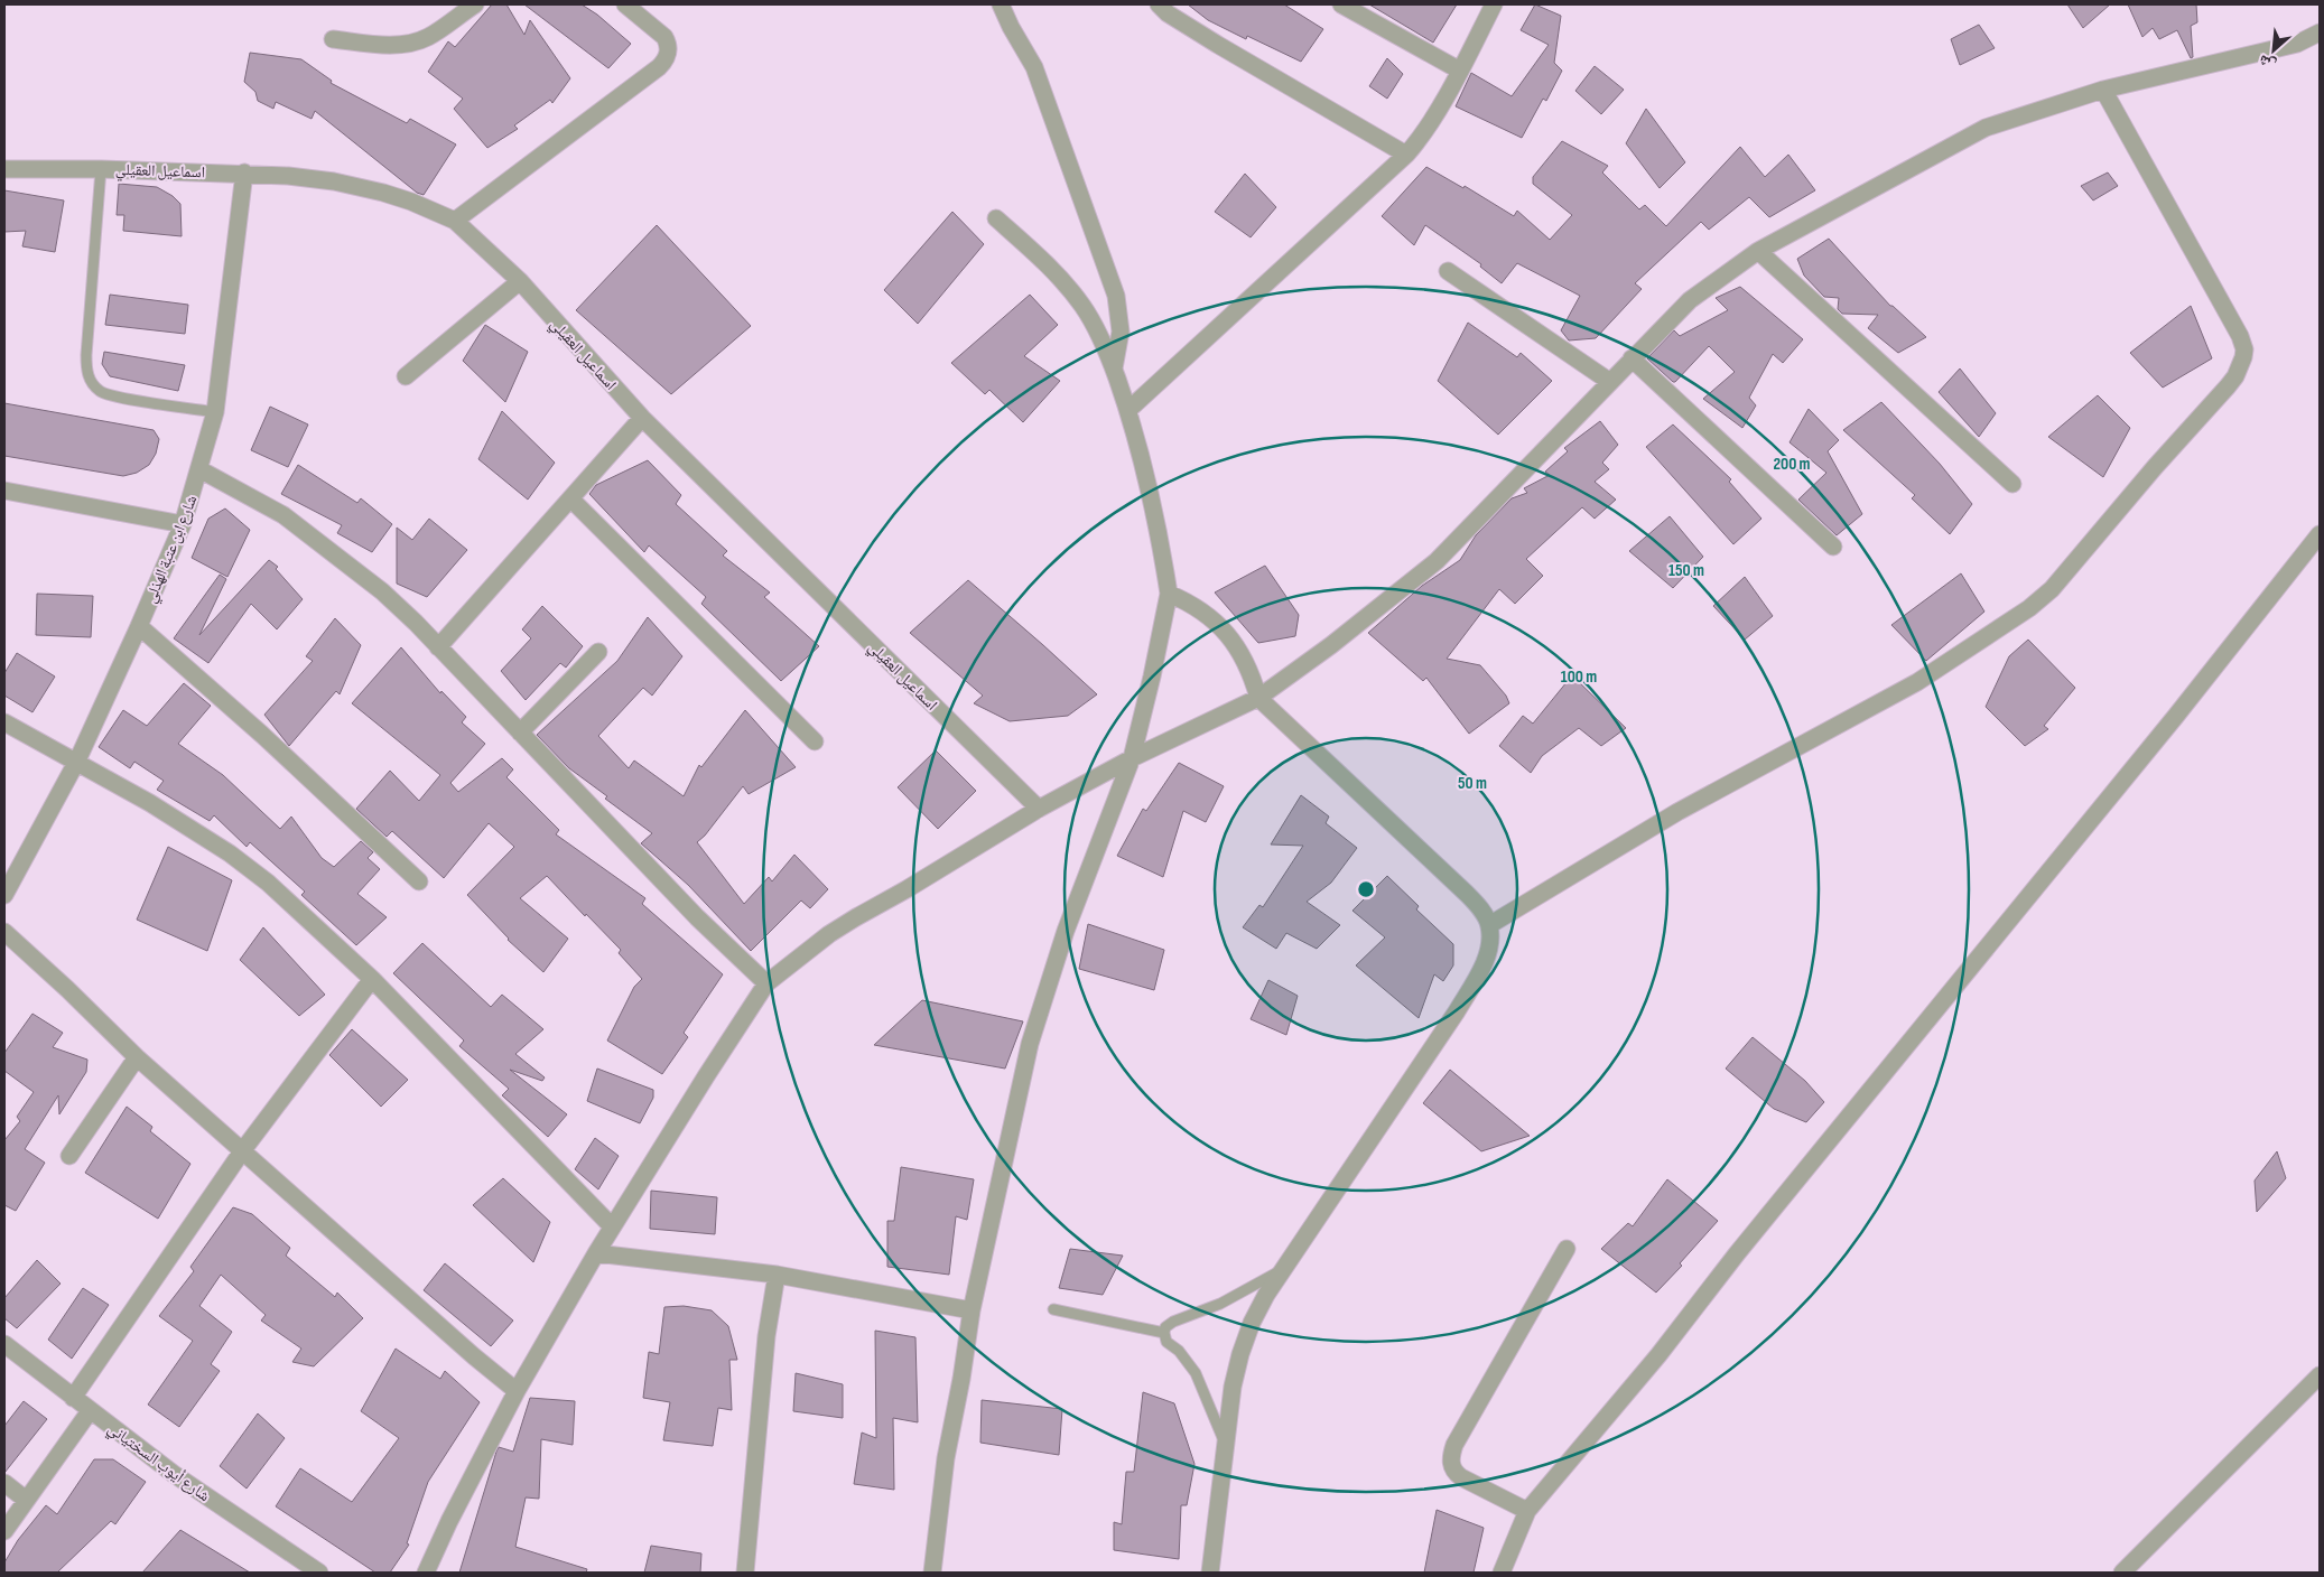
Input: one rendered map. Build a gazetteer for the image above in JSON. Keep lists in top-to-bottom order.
{
  "streets": {
    "street": ["اسماعيل العقيلي", "شارع ابن عتبة الهذلي", "شارع أيوب السختياني"]
  },
  "crossings": [
    ["اسماعيل العقيلي", "شارع ابن عتبة الهذلي"]
  ],
  "north": "bottom left",
  "rings": [
    "200 m",
    "150 m",
    "100 m",
    "50 m"
  ]
}
